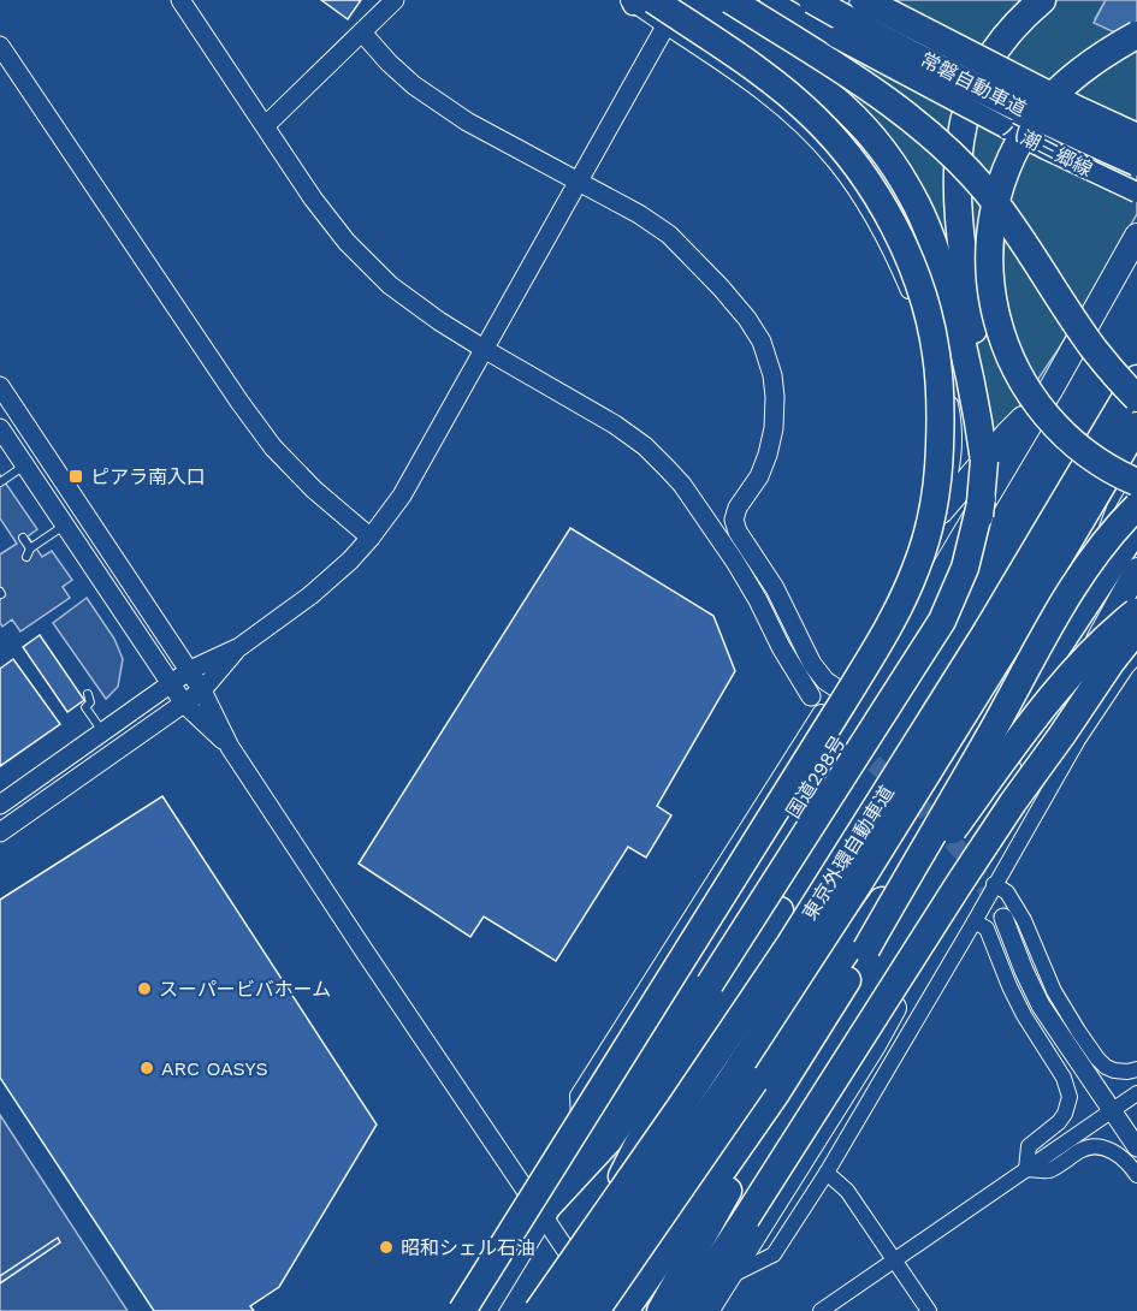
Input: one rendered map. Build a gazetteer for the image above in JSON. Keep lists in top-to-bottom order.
{
  "streets": {
    "highway": ["常磐自動車道", "国道298号", "東京外環自動車道"],
    "main road": ["八潮三郷線"]
  },
  "places": {
    "transit": ["ピアラ南入口"],
    "other": ["スーパービバホーム", "ARC OASYS", "昭和シェル石油"]
  }
}
